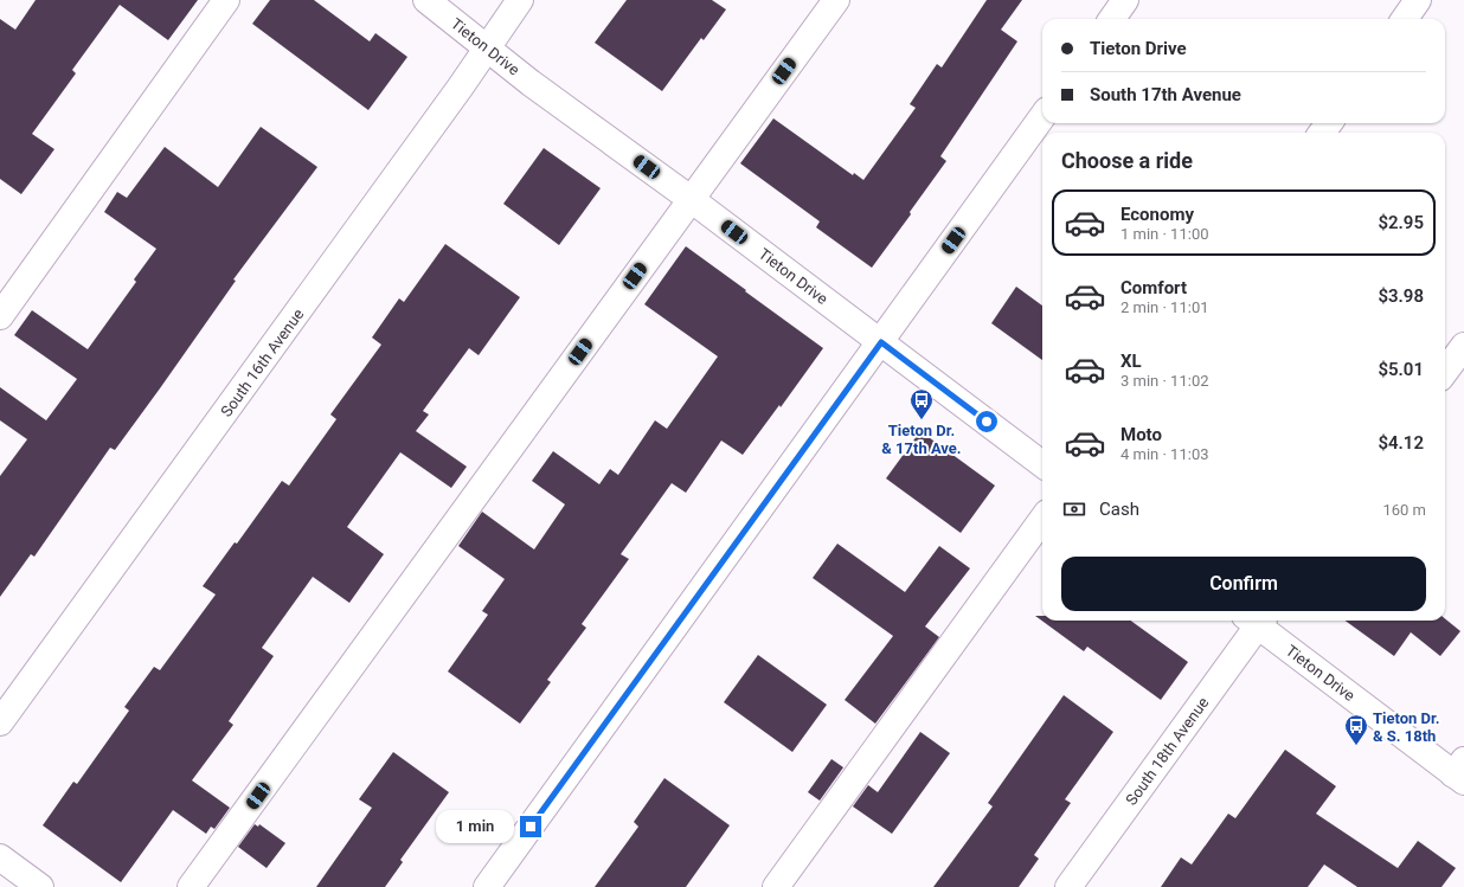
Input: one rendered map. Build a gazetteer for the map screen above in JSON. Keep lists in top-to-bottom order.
{
  "streets": {
    "main road": ["Tieton Drive", "South 16th Avenue", "South 18th Avenue"]
  },
  "crossings": [
    ["Tieton Drive", "South 16th Avenue"]
  ],
  "places": {
    "bus stop": ["Tieton Dr. & 17th Ave.", "Tieton Dr. & S. 18th"]
  },
  "page": {
    "banner": ["Tieton Drive", "South 17th Avenue"],
    "heading": "Choose a ride",
    "list": [
      {
        "name": "Economy",
        "note": "1 min · 11:00",
        "value": "$2.95"
      },
      {
        "name": "Comfort",
        "note": "2 min · 11:01",
        "value": "$3.98"
      },
      {
        "name": "XL",
        "note": "3 min · 11:02",
        "value": "$5.01"
      },
      {
        "name": "Moto",
        "note": "4 min · 11:03",
        "value": "$4.12"
      }
    ],
    "pay": ["Cash", "160 m"],
    "buttons": "Confirm",
    "bubble": "1 min"
  }
}
